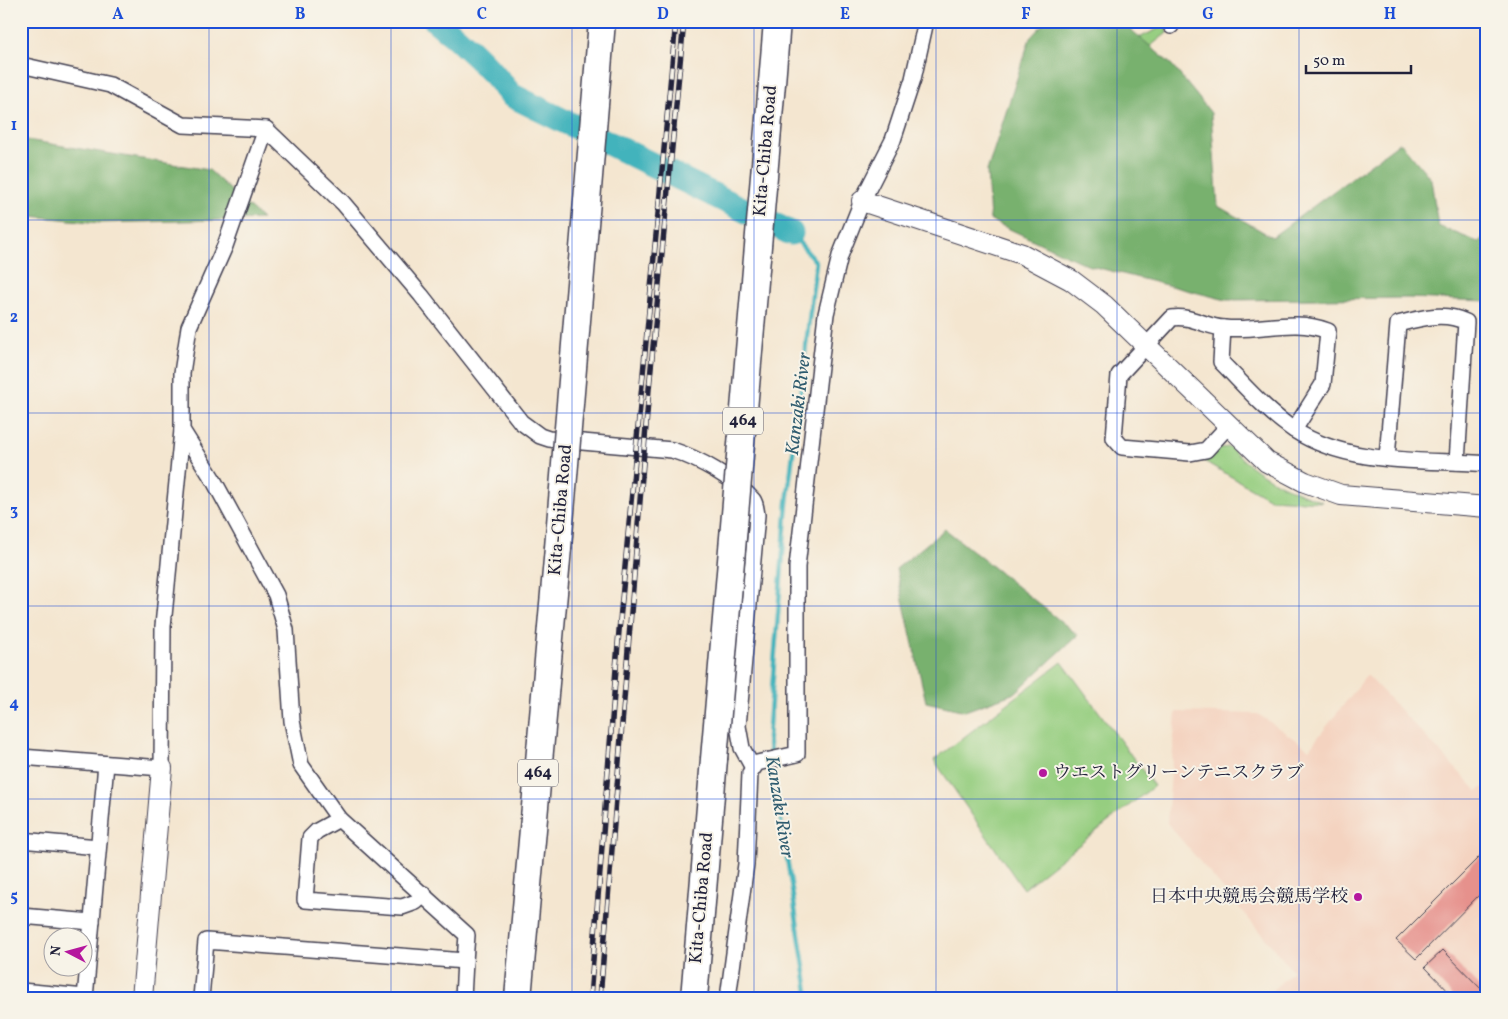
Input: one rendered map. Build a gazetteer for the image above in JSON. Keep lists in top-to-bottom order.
{
  "streets": {
    "highway": ["Kita-Chiba Road", "464"]
  },
  "water": ["Kanzaki River"],
  "places": ["ウエストグリーンテニスクラブ", "日本中央競馬会競馬学校"],
  "scale_bar": "50 m",
  "north": "left",
  "grid": {
    "columns": [
      "A",
      "B",
      "C",
      "D",
      "E",
      "F",
      "G",
      "H"
    ],
    "rows": [
      "1",
      "2",
      "3",
      "4",
      "5"
    ]
  }
}
